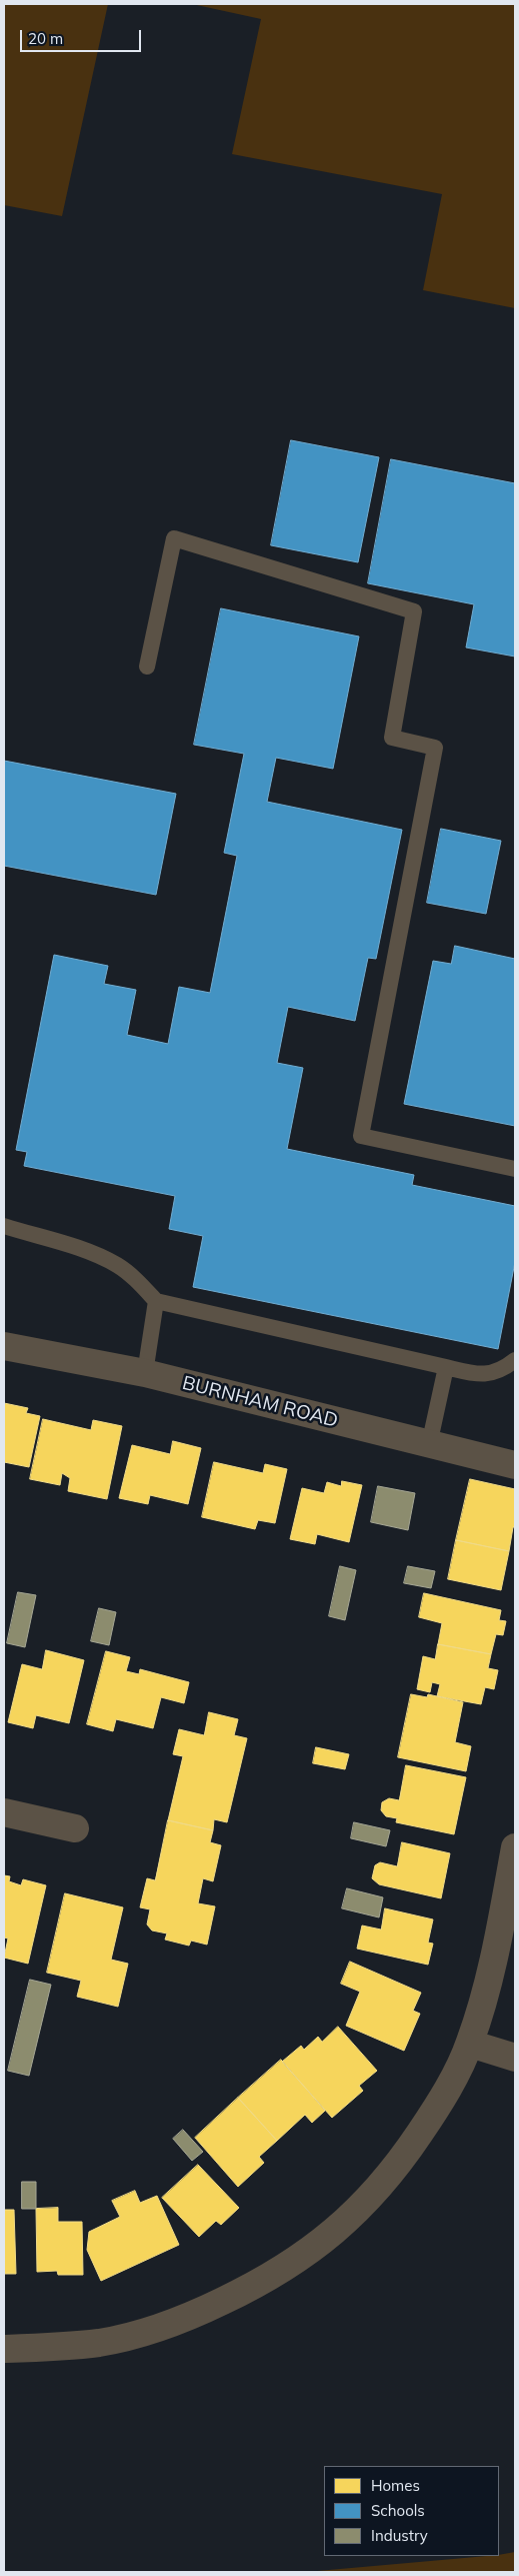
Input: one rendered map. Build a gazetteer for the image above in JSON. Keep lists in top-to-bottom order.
{
  "streets": {
    "street": ["BURNHAM ROAD"]
  },
  "legend": ["Homes", "Schools", "Industry"],
  "scale_bar": "20 m"
}
